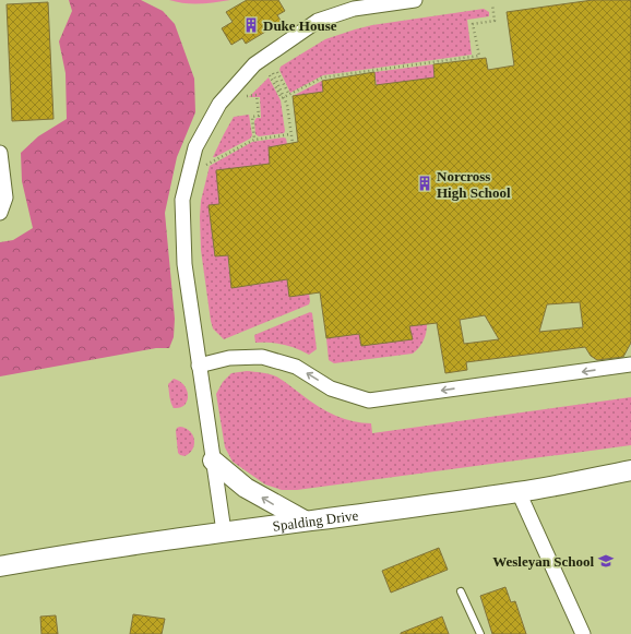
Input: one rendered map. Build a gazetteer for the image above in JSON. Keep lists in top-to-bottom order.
{
  "streets": {
    "main road": ["Spalding Drive"]
  },
  "places": {
    "building": ["Duke House", "Norcross High School"],
    "school or university": ["Wesleyan School"]
  }
}
